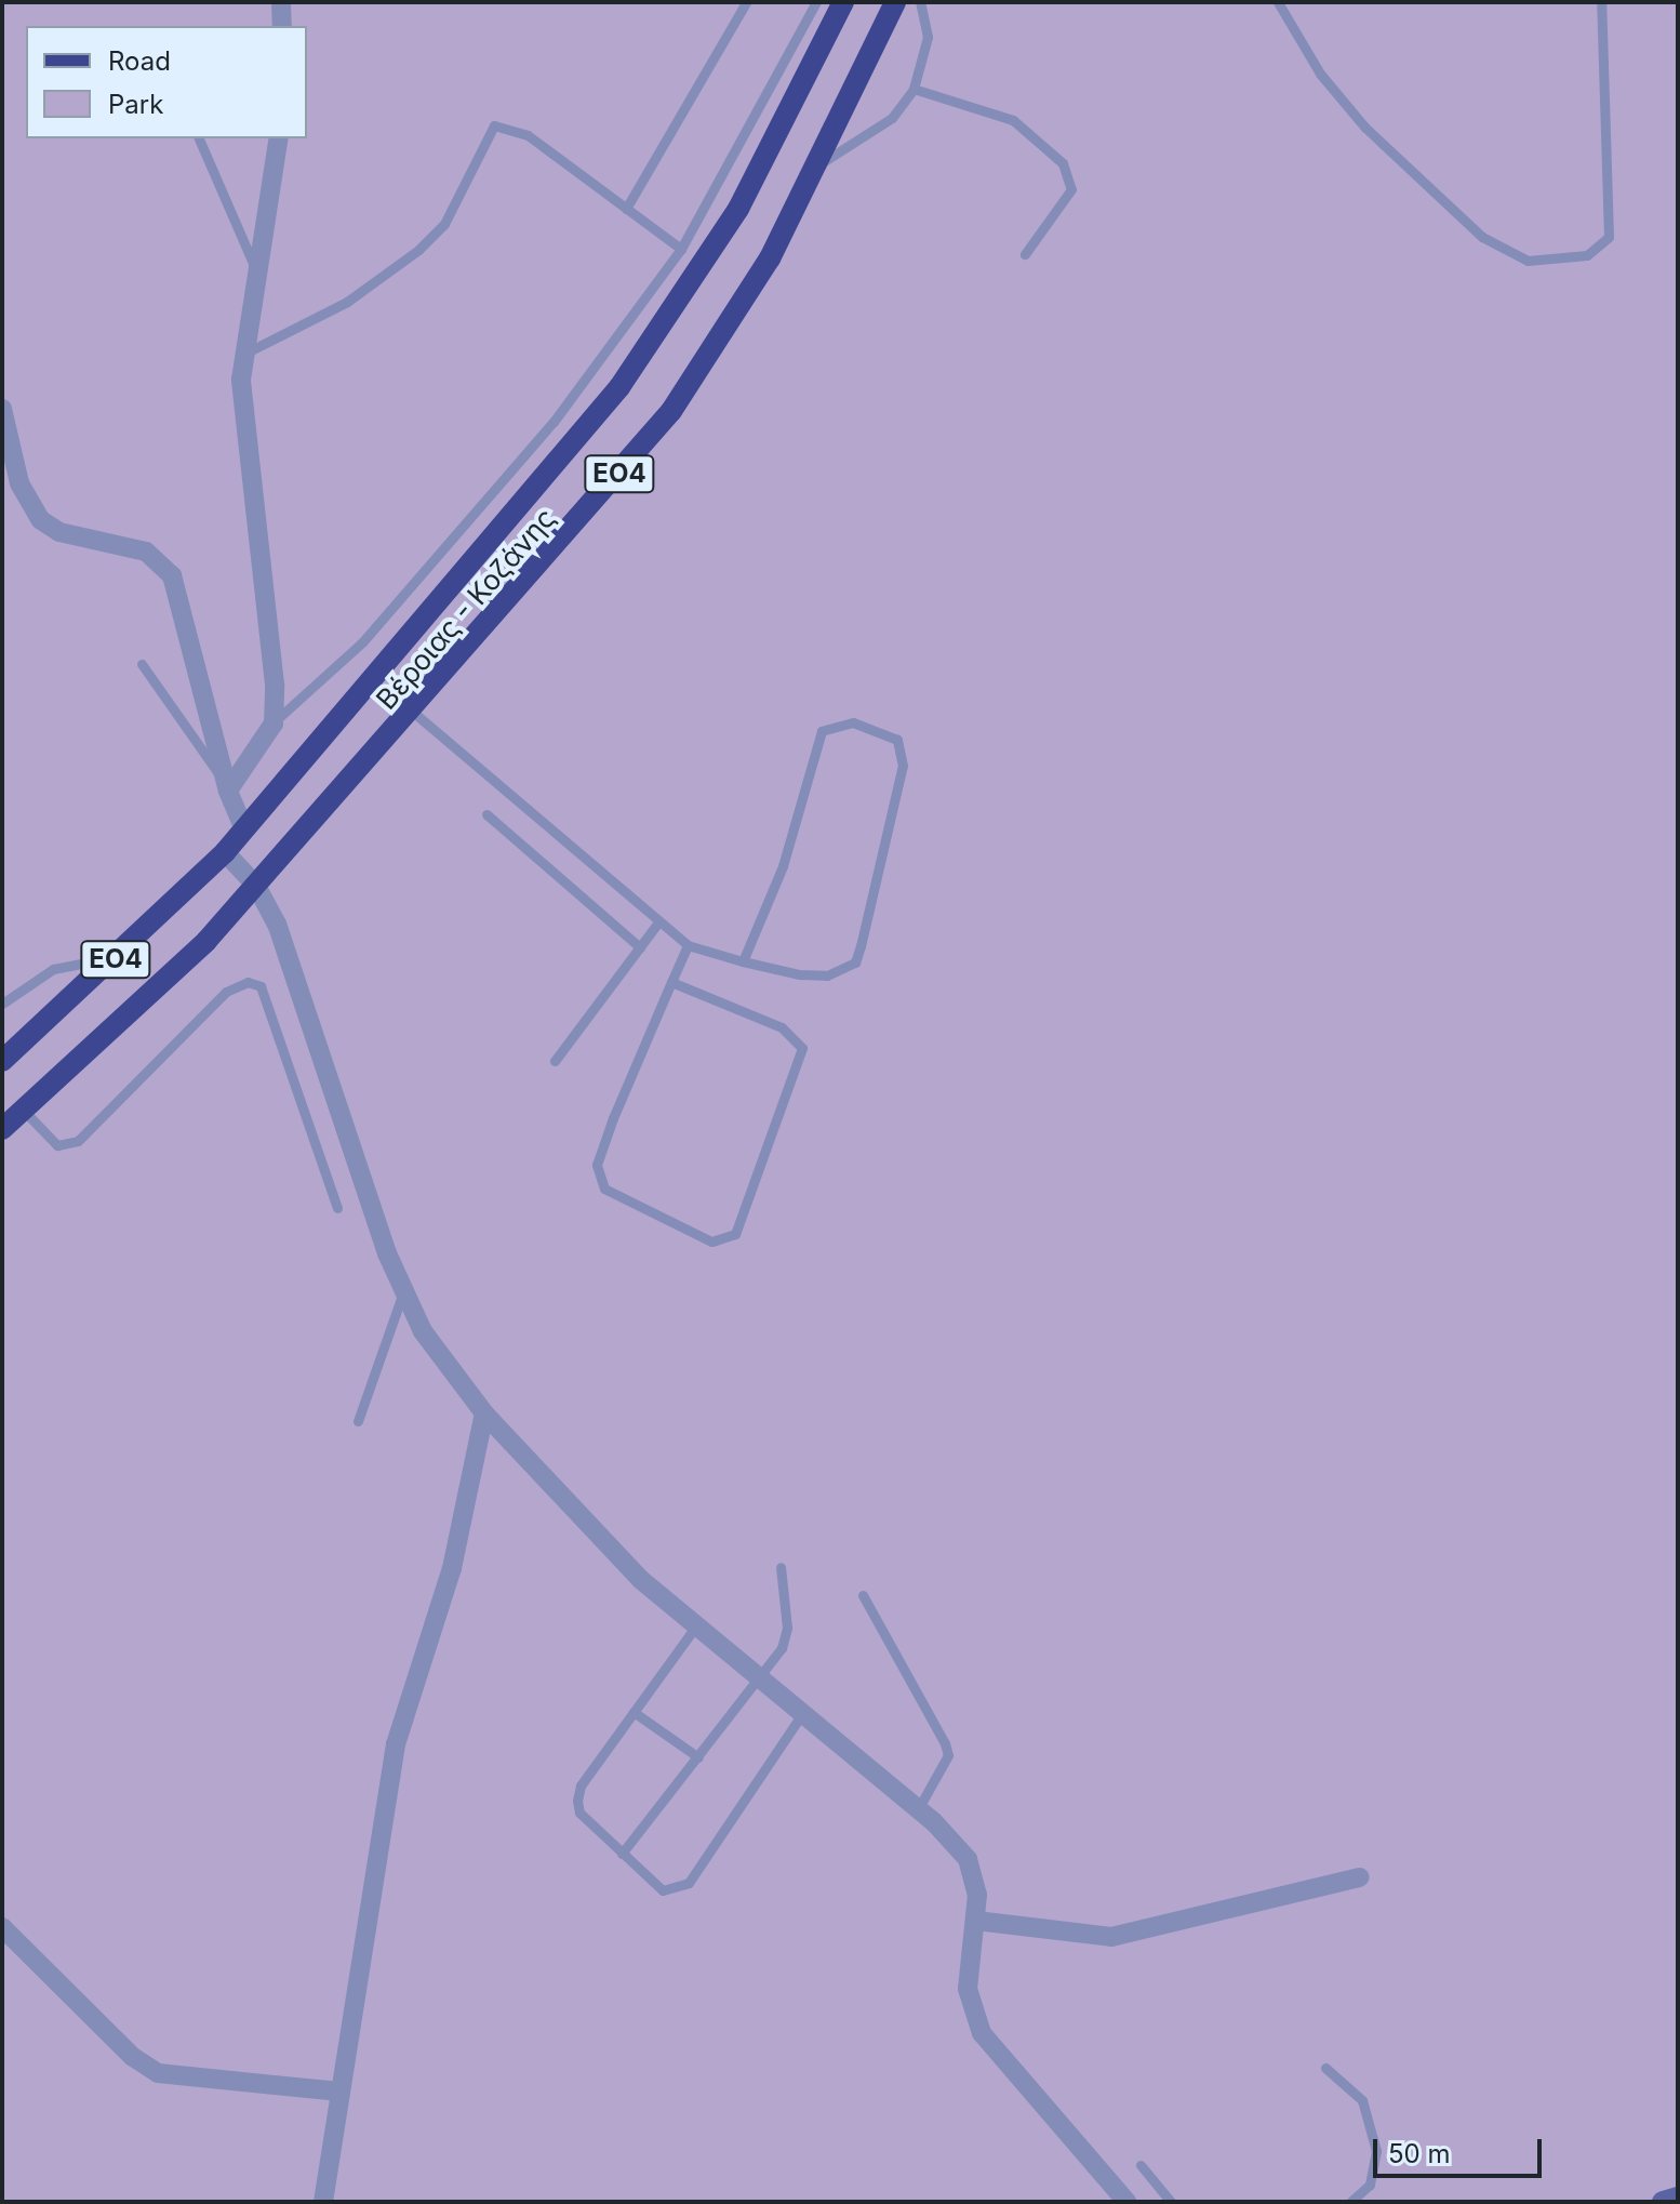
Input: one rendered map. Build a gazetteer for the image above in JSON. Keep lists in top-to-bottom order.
{
  "streets": {
    "main road": ["ΕΟ4", "Βέροιας - Κοζάνης"]
  },
  "legend": ["Road", "Park"],
  "scale_bar": "50 m"
}
